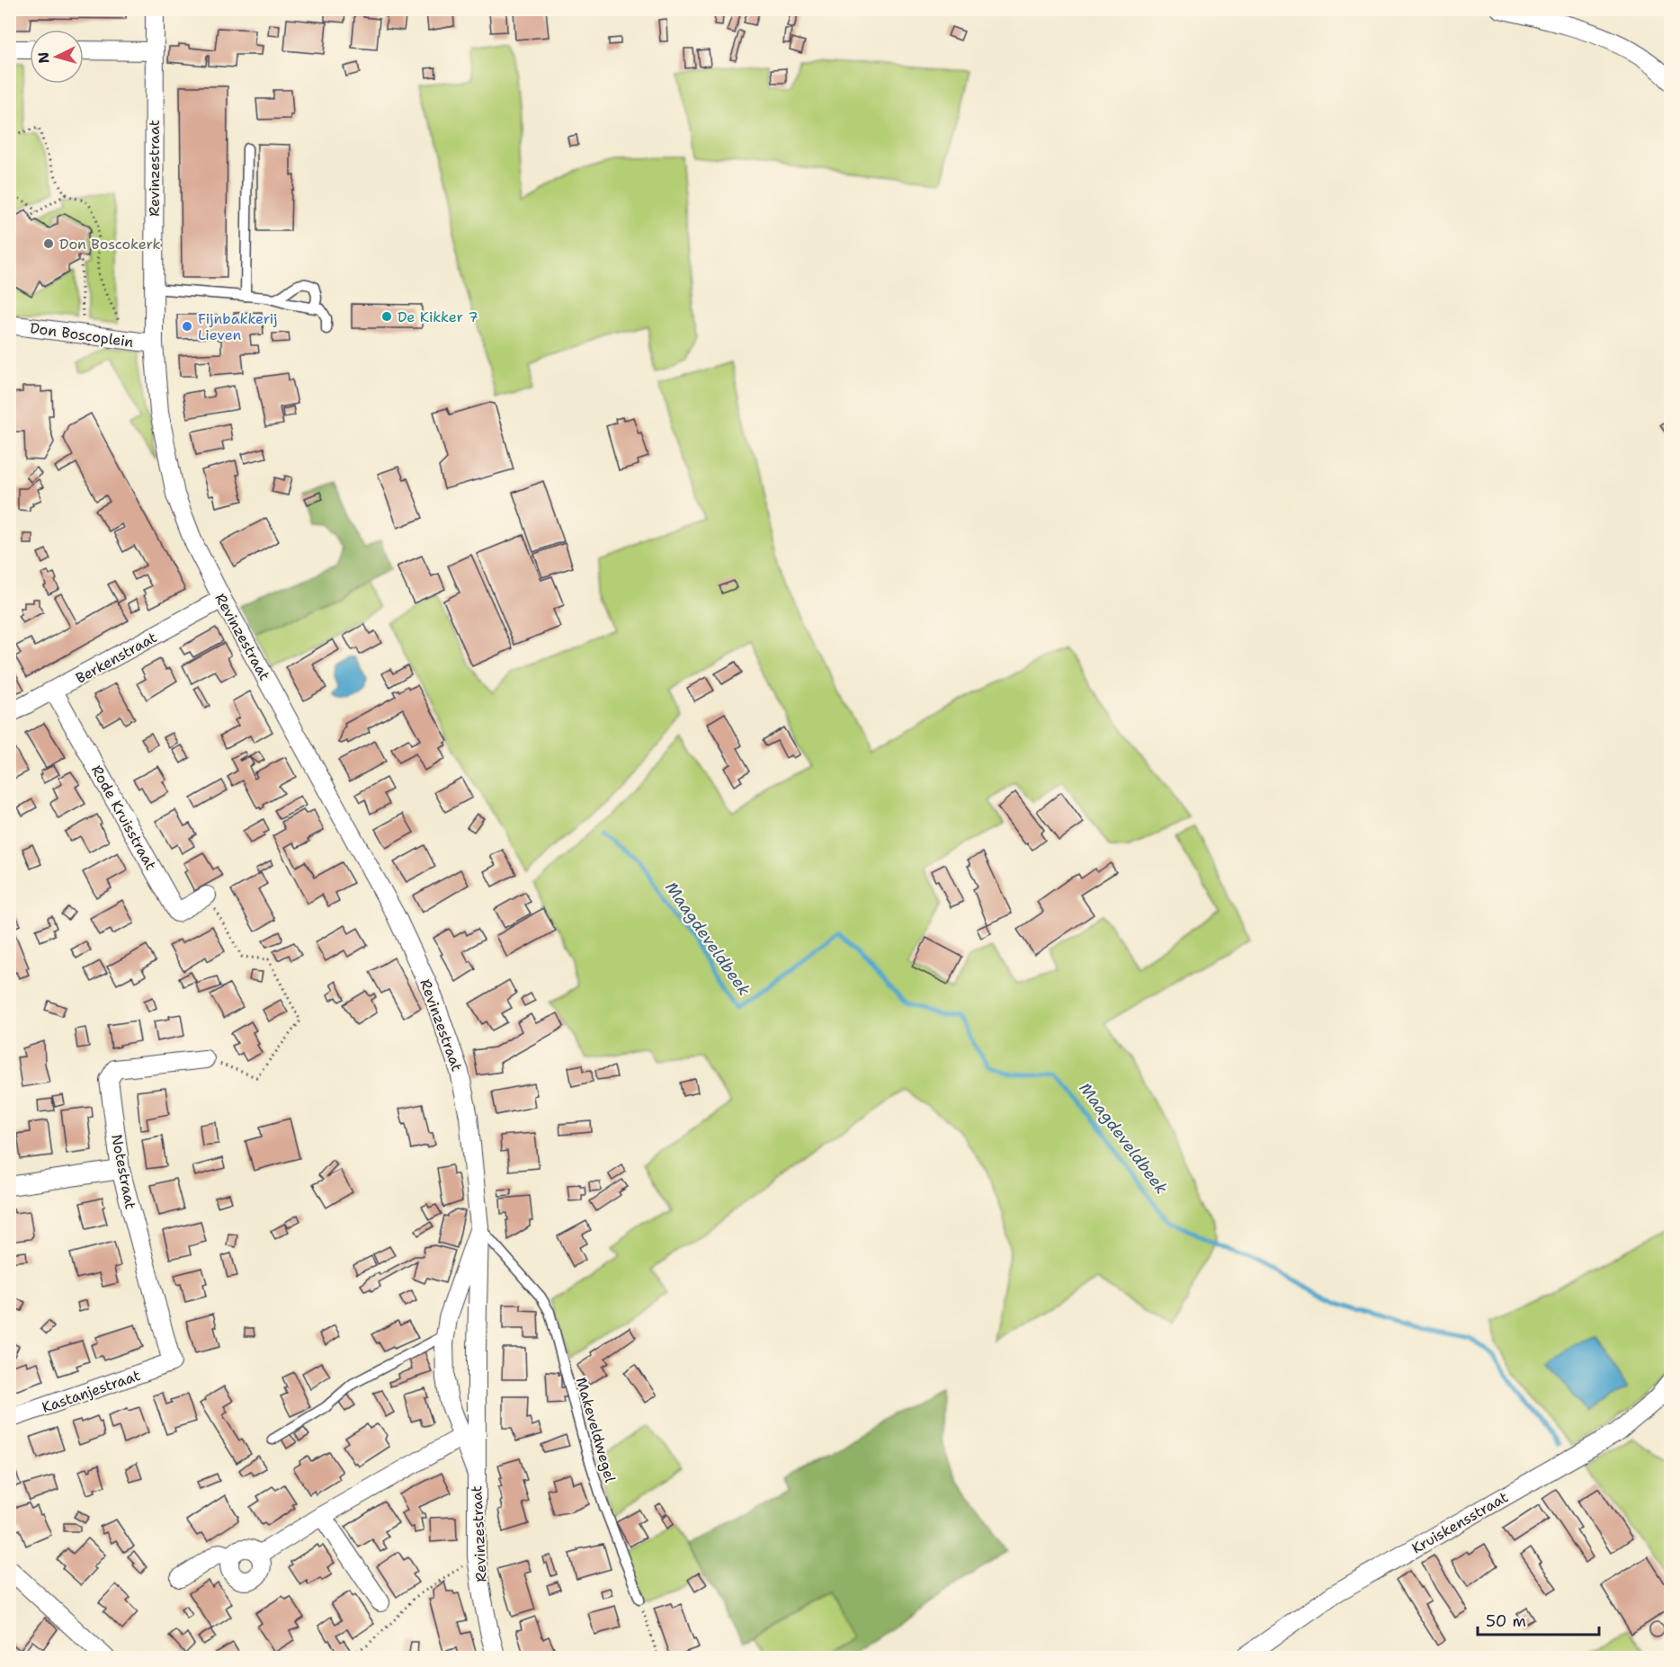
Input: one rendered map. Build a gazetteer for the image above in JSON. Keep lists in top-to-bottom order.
{
  "streets": {
    "street": [
      "Revinzestraat",
      "Don Boscoplein",
      "Berkenstraat",
      "Rode Kruisstraat",
      "Notestraat",
      "Kastanjestraat",
      "Kruiskensstraat"
    ],
    "lane": ["Makeveldwegel"]
  },
  "crossings": [
    ["Revinzestraat", "Don Boscoplein"],
    ["Revinzestraat", "Berkenstraat"],
    ["Revinzestraat", "Makeveldwegel"],
    ["Berkenstraat", "Rode Kruisstraat"],
    ["Notestraat", "Kastanjestraat"]
  ],
  "water": ["Maagdeveldbeek"],
  "places": ["Don Boscokerk", "De Kikker 7", "Fijnbakkerij Lieven"],
  "scale_bar": "50 m",
  "north": "left"
}
